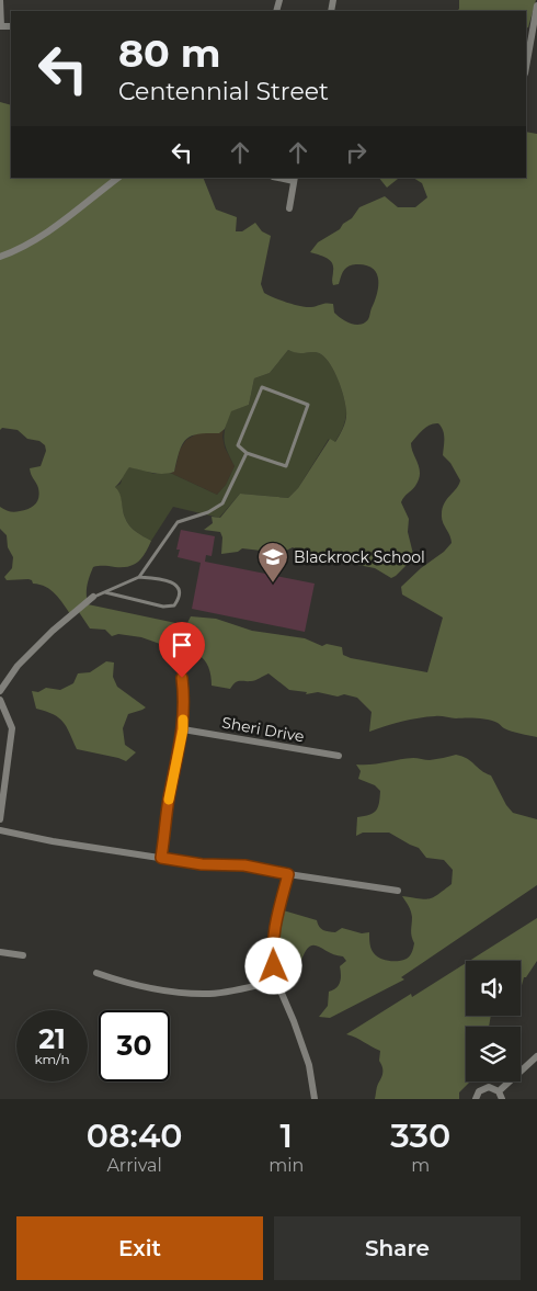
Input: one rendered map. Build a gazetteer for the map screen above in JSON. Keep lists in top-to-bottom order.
{
  "streets": {
    "street": ["Sheri Drive"]
  },
  "places": {
    "school or university": ["Blackrock School"]
  },
  "page": {
    "turn": ["80 m", "Centennial Street"],
    "speed": "21 km/h",
    "limit": "30",
    "eta": [
      "08:40",
      "Arrival",
      "1",
      "min",
      "330",
      "m"
    ],
    "buttons": ["Exit", "Share"]
  }
}
